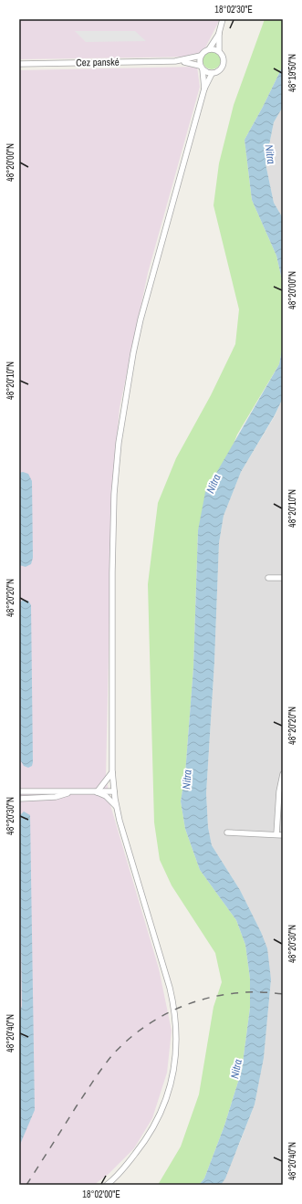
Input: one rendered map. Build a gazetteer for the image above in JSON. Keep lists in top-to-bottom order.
{
  "streets": {
    "street": ["Cez panské"]
  },
  "water": ["Nitra"],
  "coordinates": [
    "18°02'30\"E",
    "48°19'50\"N",
    "48°20'00\"N",
    "48°20'10\"N",
    "48°20'20\"N",
    "48°20'30\"N",
    "48°20'40\"N",
    "18°02'00\"E"
  ]
}
